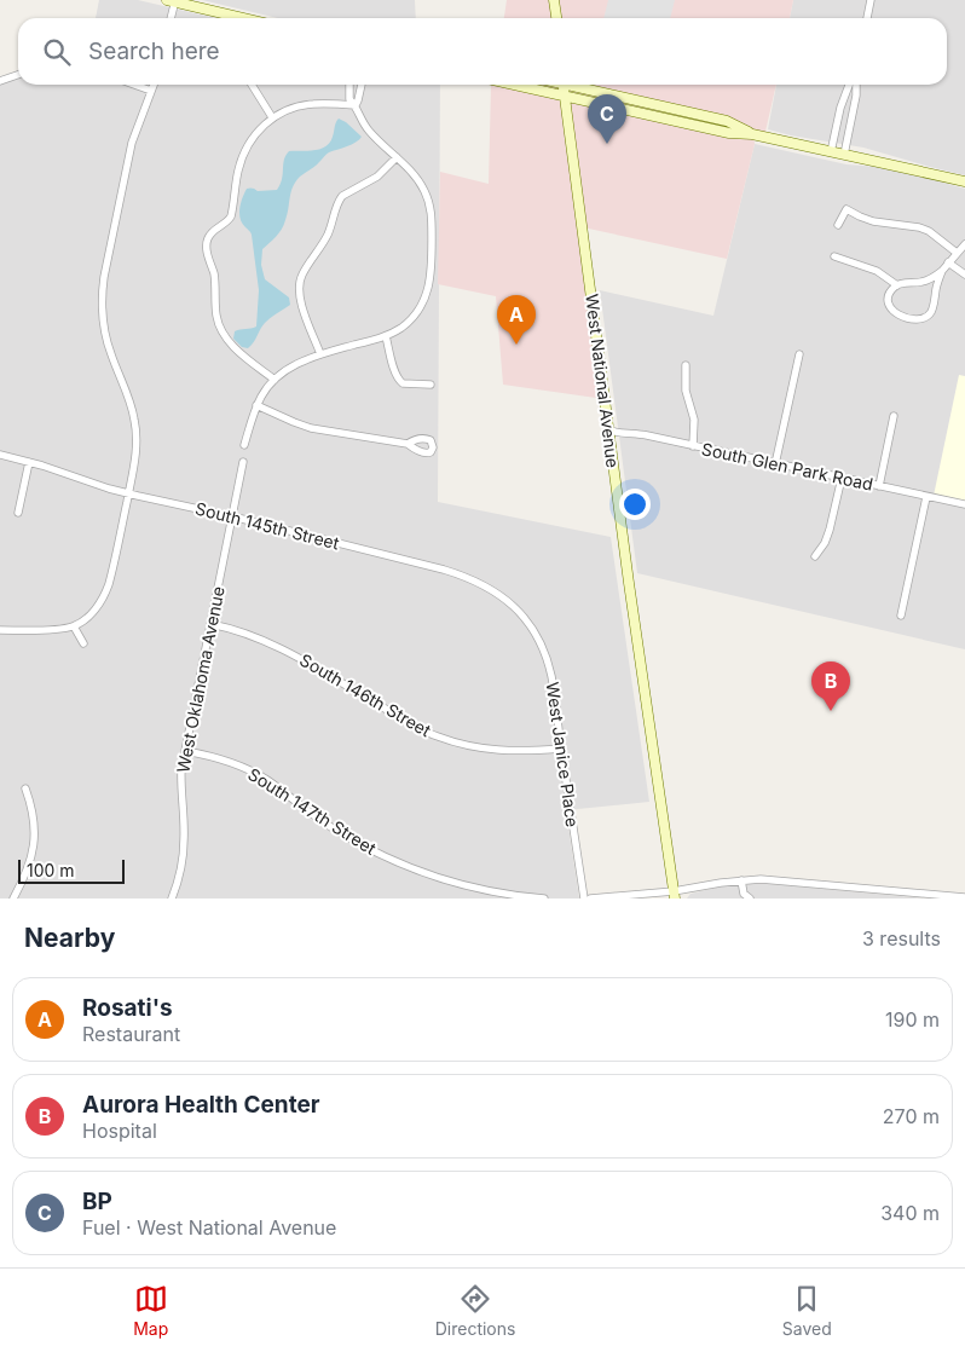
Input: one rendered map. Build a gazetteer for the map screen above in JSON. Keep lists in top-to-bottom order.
{
  "streets": {
    "main road": ["West National Avenue"],
    "street": [
      "South Glen Park Road",
      "South 145th Street",
      "West Oklahoma Avenue",
      "South 146th Street",
      "West Janice Place",
      "South 147th Street"
    ]
  },
  "crossings": [
    ["West National Avenue", "South Glen Park Road"],
    ["South 145th Street", "West Oklahoma Avenue"],
    ["South 145th Street", "West Janice Place"],
    ["West Oklahoma Avenue", "South 146th Street"],
    ["West Oklahoma Avenue", "South 147th Street"],
    ["South 146th Street", "West Janice Place"]
  ],
  "scale_bar": "100 m",
  "page": {
    "search": "Search here",
    "pins": ["C", "A", "B"],
    "scale": "100 m",
    "heading": ["Nearby", "3 results"],
    "list": [
      {
        "mark": "A",
        "name": "Rosati's",
        "note": "Restaurant",
        "value": "190 m"
      },
      {
        "mark": "B",
        "name": "Aurora Health Center",
        "note": "Hospital",
        "value": "270 m"
      },
      {
        "mark": "C",
        "name": "BP",
        "note": "Fuel · West National Avenue",
        "value": "340 m"
      }
    ],
    "nav": ["Map", "Directions", "Saved"]
  }
}
